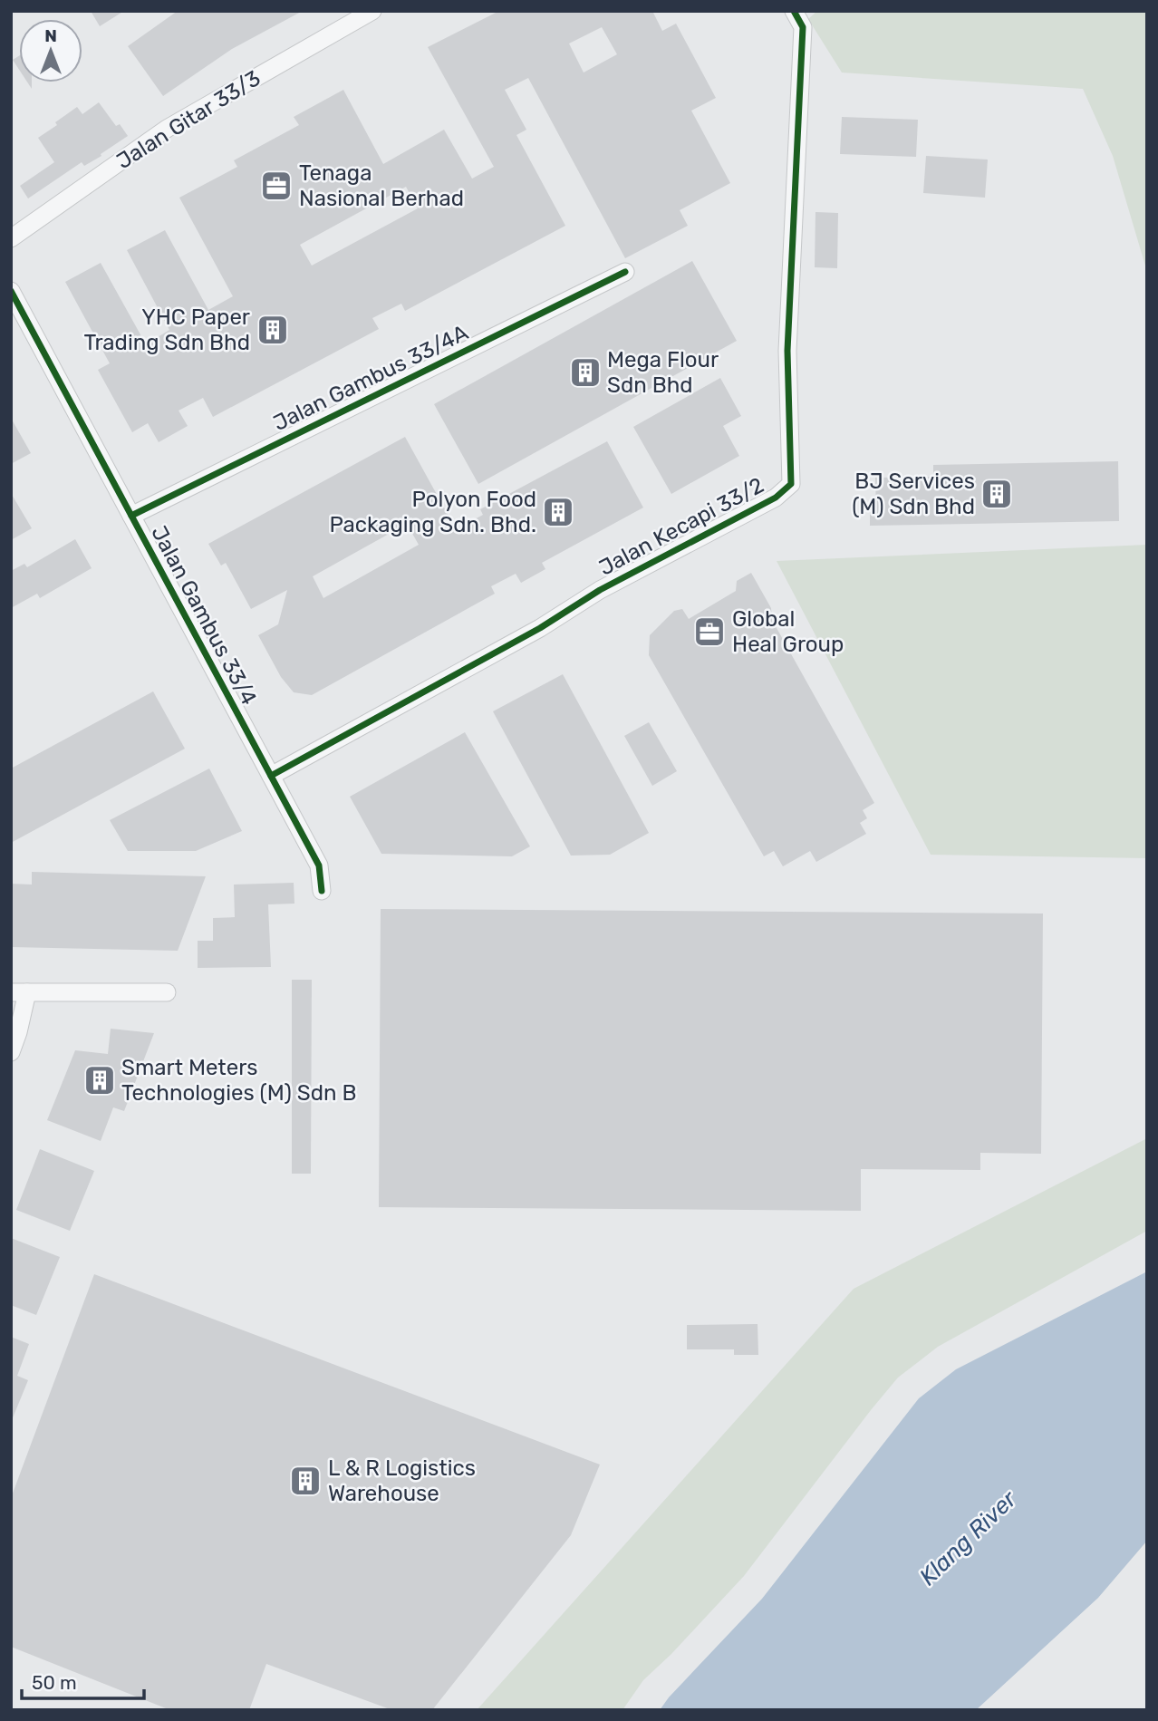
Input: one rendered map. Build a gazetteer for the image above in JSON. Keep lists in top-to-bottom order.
{
  "streets": {
    "street": [
      "Jalan Gitar 33/3",
      "Jalan Gambus 33/4A",
      "Jalan Kecapi 33/2",
      "Jalan Gambus 33/4"
    ]
  },
  "crossings": [
    ["Jalan Gambus 33/4A", "Jalan Gambus 33/4"],
    ["Jalan Kecapi 33/2", "Jalan Gambus 33/4"]
  ],
  "water": ["Klang River"],
  "places": {
    "office": ["Tenaga Nasional Berhad", "Global Heal Group"],
    "building": [
      "YHC Paper Trading Sdn Bhd",
      "Mega Flour Sdn Bhd",
      "BJ Services (M) Sdn Bhd",
      "Polyon Food Packaging Sdn. Bhd.",
      "Smart Meters Technologies (M) Sdn B",
      "L & R Logistics Warehouse"
    ]
  },
  "scale_bar": "50 m",
  "north": "top"
}
